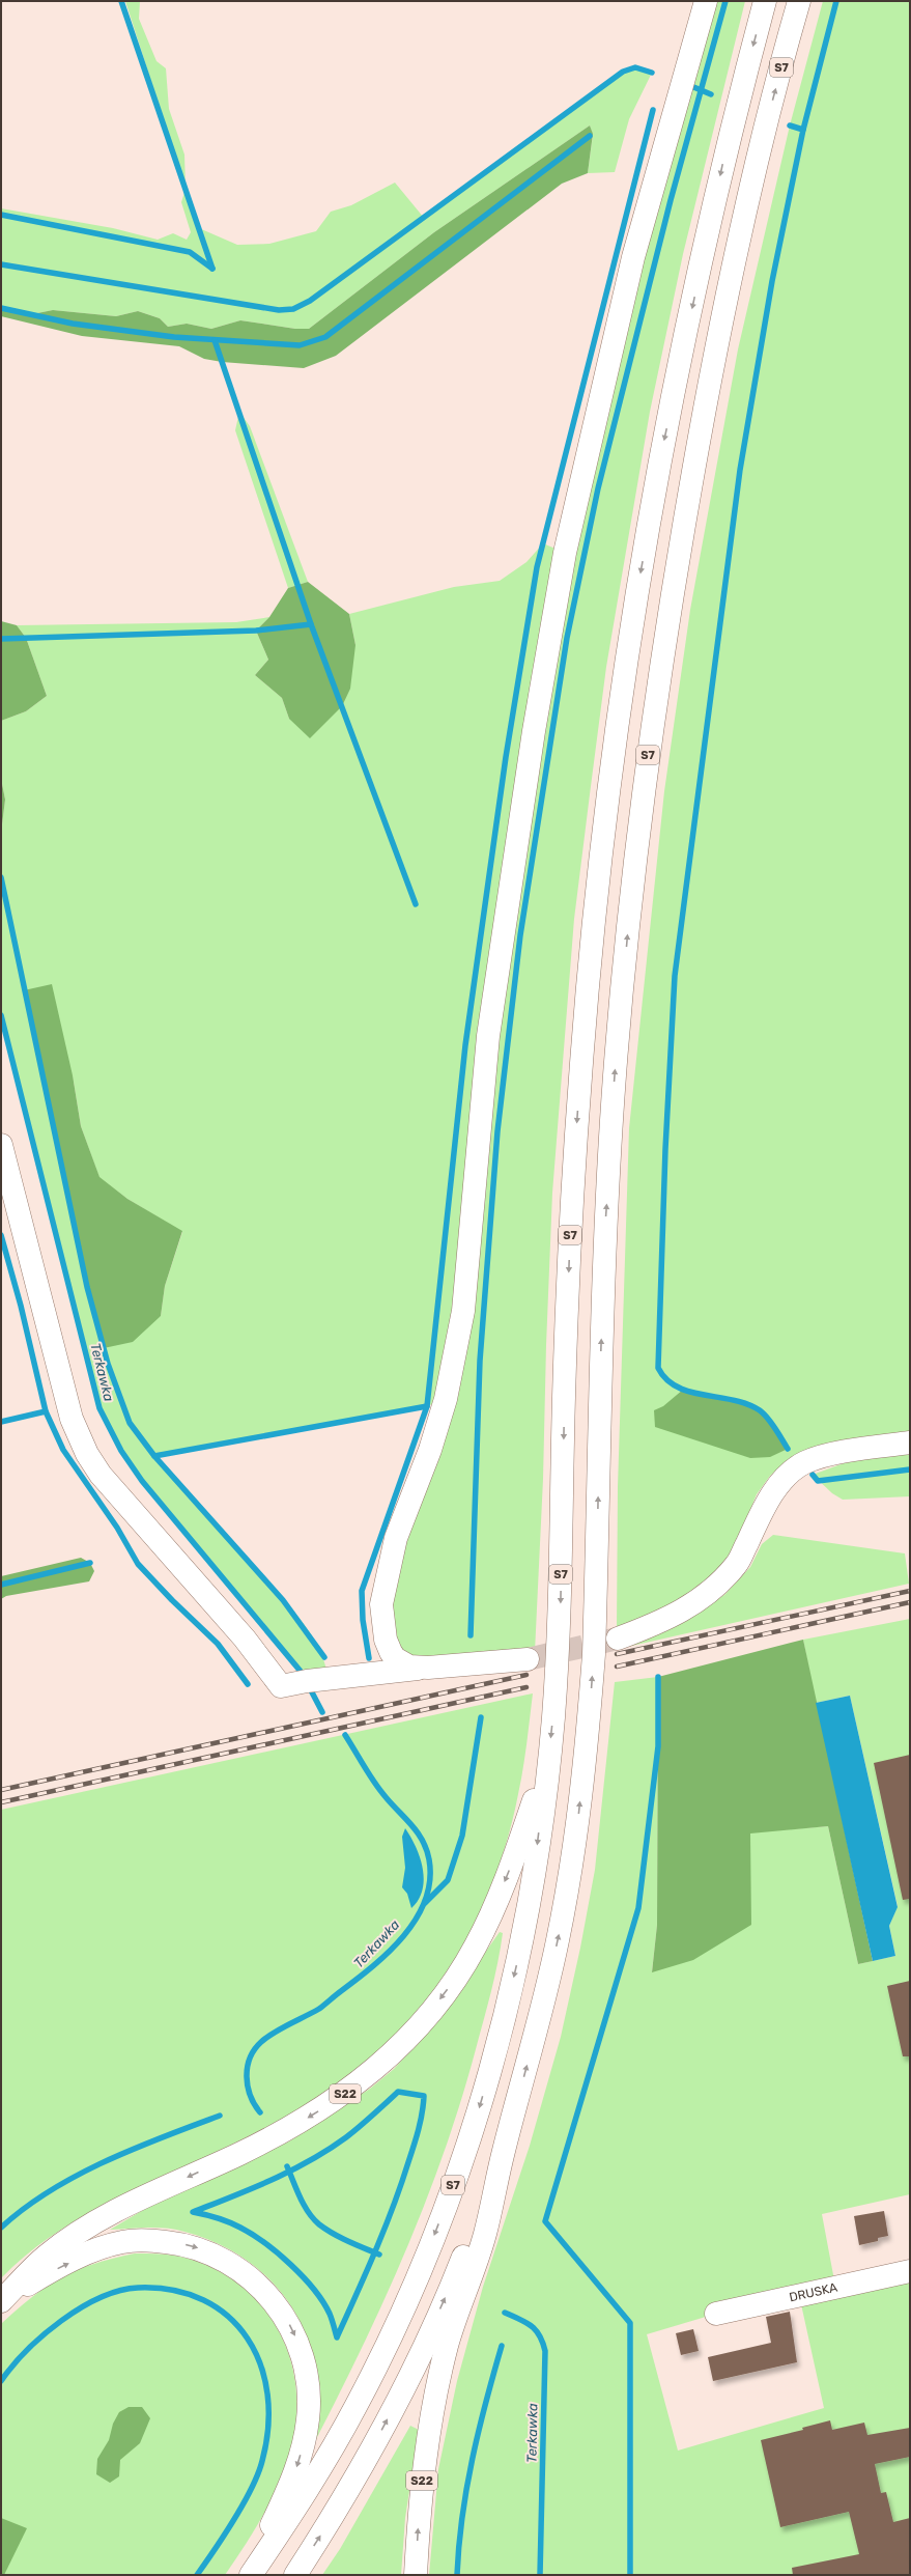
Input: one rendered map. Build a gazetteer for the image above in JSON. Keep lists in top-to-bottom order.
{
  "streets": {
    "main road": ["S7", "S22", "DRUSKA"]
  },
  "crossings": [
    ["S7", "S22"]
  ],
  "water": ["Terkawka"]
}
